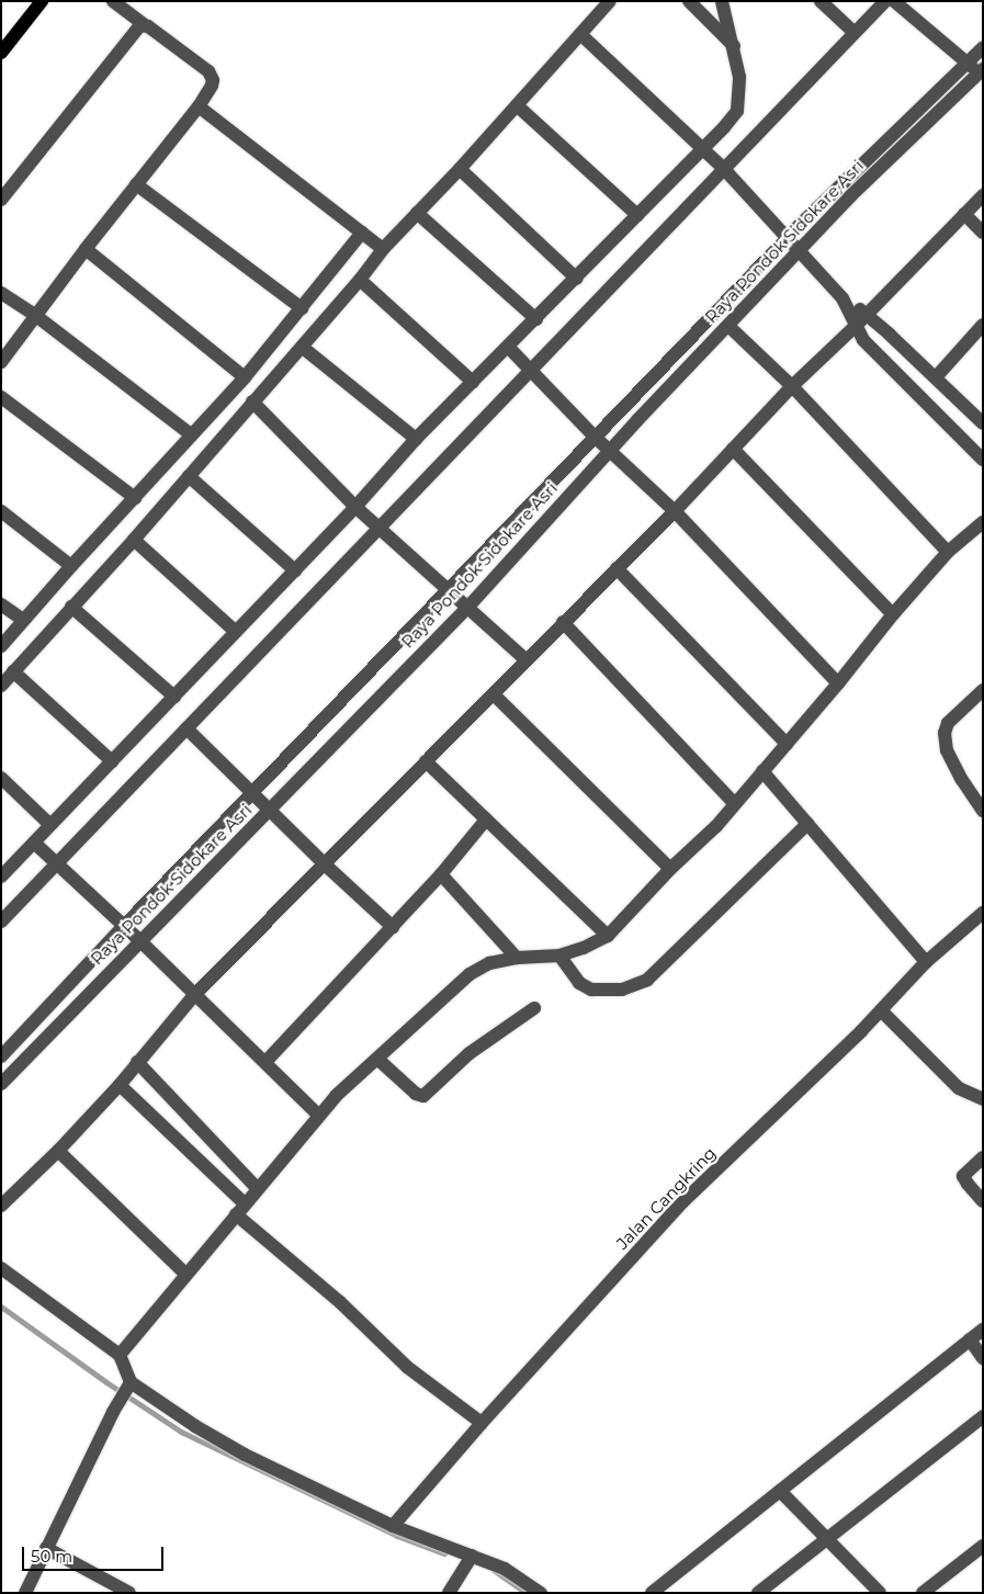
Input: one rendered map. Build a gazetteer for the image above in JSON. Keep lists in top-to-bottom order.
{
  "streets": {
    "street": ["Raya Pondok Sidokare Asri", "Jalan Cangkring"]
  },
  "scale_bar": "50 m"
}
